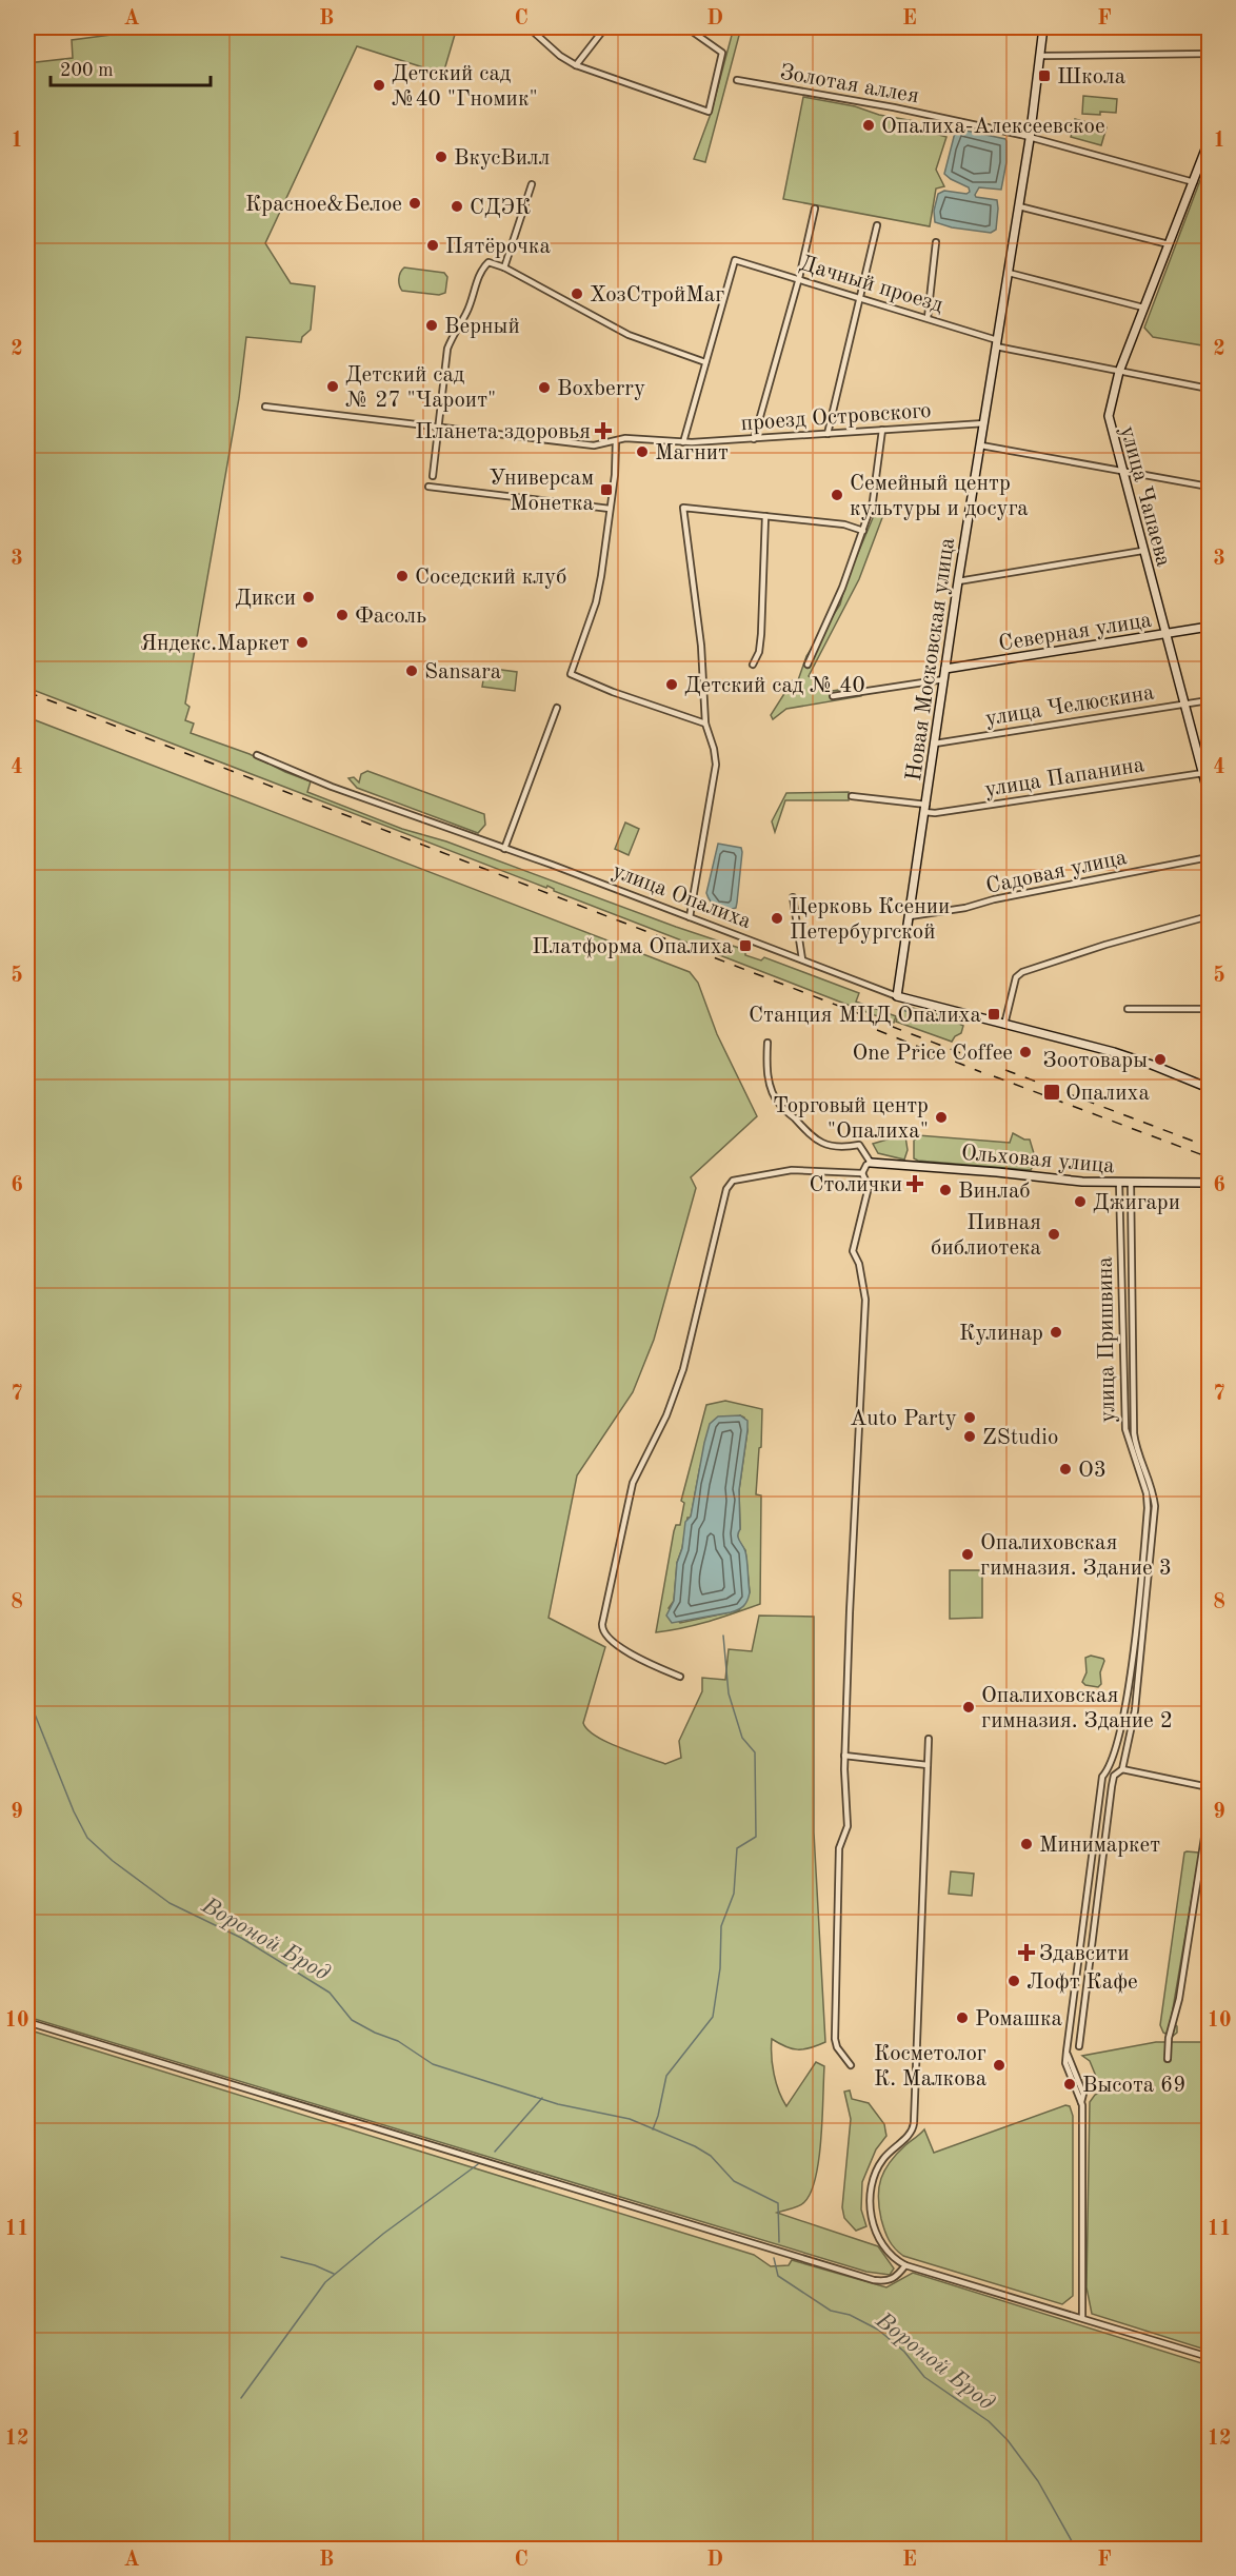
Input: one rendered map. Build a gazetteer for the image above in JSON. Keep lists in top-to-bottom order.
{
  "streets": {
    "street": [
      "Золотая аллея",
      "Дачный проезд",
      "проезд Островского",
      "улица Чапаева",
      "Северная улица",
      "Новая Московская улица",
      "улица Челюскина",
      "улица Папанина",
      "Садовая улица",
      "улица Опалиха",
      "Ольховая улица",
      "улица Пришвина"
    ]
  },
  "crossings": [
    ["Золотая аллея", "улица Чапаева"],
    ["Золотая аллея", "Новая Московская улица"],
    ["Дачный проезд", "улица Чапаева"],
    ["Дачный проезд", "Новая Московская улица"],
    ["проезд Островского", "Новая Московская улица"],
    ["улица Чапаева", "Северная улица"],
    ["улица Чапаева", "улица Челюскина"],
    ["улица Чапаева", "улица Папанина"],
    ["Северная улица", "Новая Московская улица"],
    ["Новая Московская улица", "улица Челюскина"],
    ["Новая Московская улица", "улица Папанина"],
    ["Новая Московская улица", "Садовая улица"],
    ["Новая Московская улица", "улица Опалиха"],
    ["Ольховая улица", "улица Пришвина"]
  ],
  "water": ["Вороной Брод"],
  "places": {
    "transit": [
      "Школа",
      "Универсам Монетка",
      "Платформа Опалиха",
      "Станция МЦД Опалиха",
      "Опалиха"
    ],
    "other": [
      "Детский сад №40 \"Гномик\"",
      "Опалиха-Алексеевское",
      "ВкусВилл",
      "Красное&Белое",
      "СДЭК",
      "Пятёрочка",
      "ХозСтройМаг",
      "Верный",
      "Детский сад № 27 \"Чароит\"",
      "Boxberry",
      "Магнит",
      "Семейный центр культуры и досуга",
      "Соседский клуб",
      "Дикси",
      "Фасоль",
      "Яндекс.Маркет",
      "Sansara",
      "Детский сад № 40",
      "Церковь Ксении Петербургской",
      "One Price Coffee",
      "Зоотовары",
      "Торговый центр \"Опалиха\"",
      "Винлаб",
      "Джигари",
      "Пивная библиотека",
      "Кулинар",
      "Auto Party",
      "ZStudio",
      "О3",
      "Опалиховская гимназия. Здание 3",
      "Опалиховская гимназия. Здание 2",
      "Минимаркет",
      "Лофт Кафе",
      "Ромашка",
      "Косметолог К. Малкова",
      "Высота 69"
    ],
    "health": ["Планета здоровья", "Столички", "Здавсити"]
  },
  "scale_bar": "200 m",
  "grid": {
    "columns": [
      "A",
      "B",
      "C",
      "D",
      "E",
      "F"
    ],
    "rows": [
      "1",
      "2",
      "3",
      "4",
      "5",
      "6",
      "7",
      "8",
      "9",
      "10",
      "11",
      "12"
    ]
  }
}
